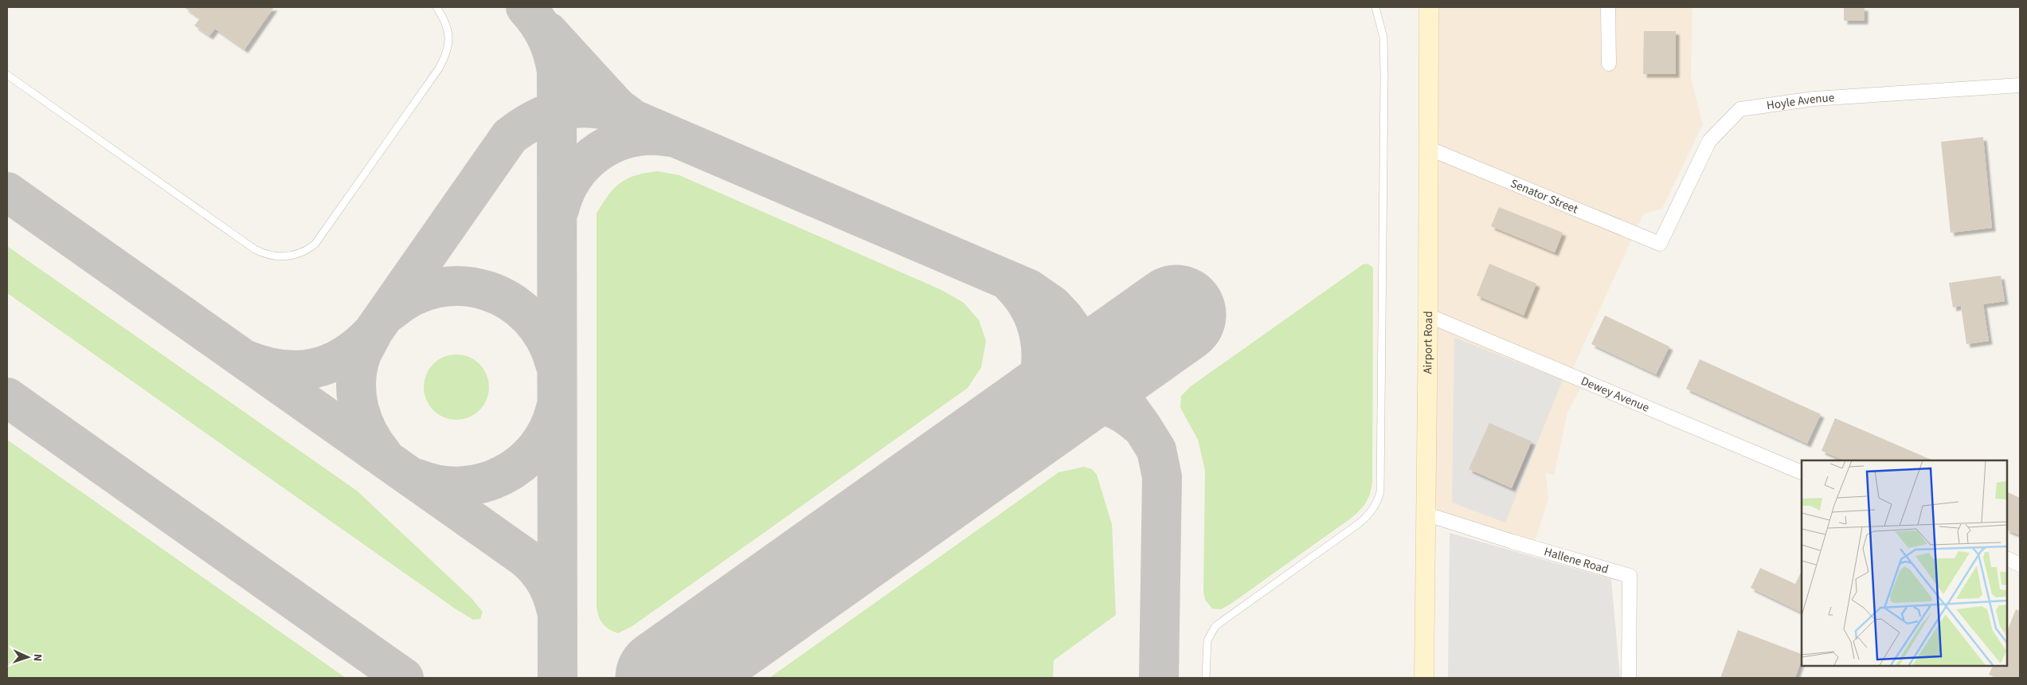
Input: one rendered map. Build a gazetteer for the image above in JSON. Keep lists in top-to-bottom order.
{
  "streets": {
    "main road": ["Airport Road"],
    "street": [
      "Hoyle Avenue",
      "Senator Street",
      "Dewey Avenue",
      "Hallene Road"
    ]
  },
  "crossings": [
    ["Hoyle Avenue", "Senator Street"],
    ["Senator Street", "Airport Road"],
    ["Airport Road", "Dewey Avenue"],
    ["Airport Road", "Hallene Road"]
  ],
  "north": "right"
}
